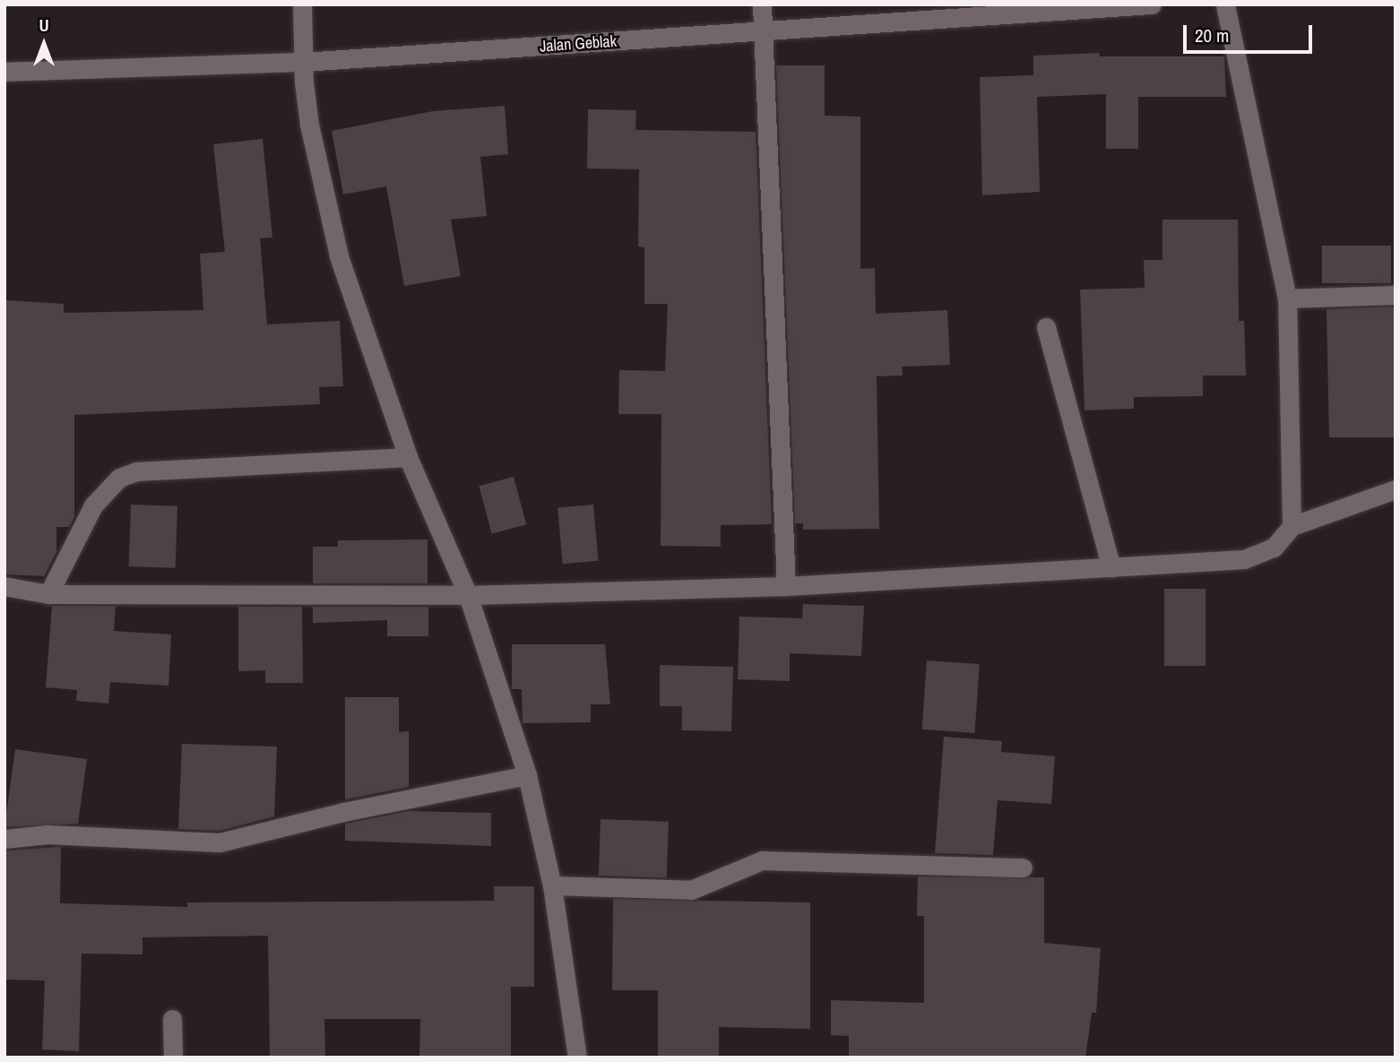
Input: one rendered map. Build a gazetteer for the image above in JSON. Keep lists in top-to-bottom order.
{
  "streets": {
    "street": ["Jalan Geblak"]
  },
  "scale_bar": "20 m",
  "north": "top"
}
